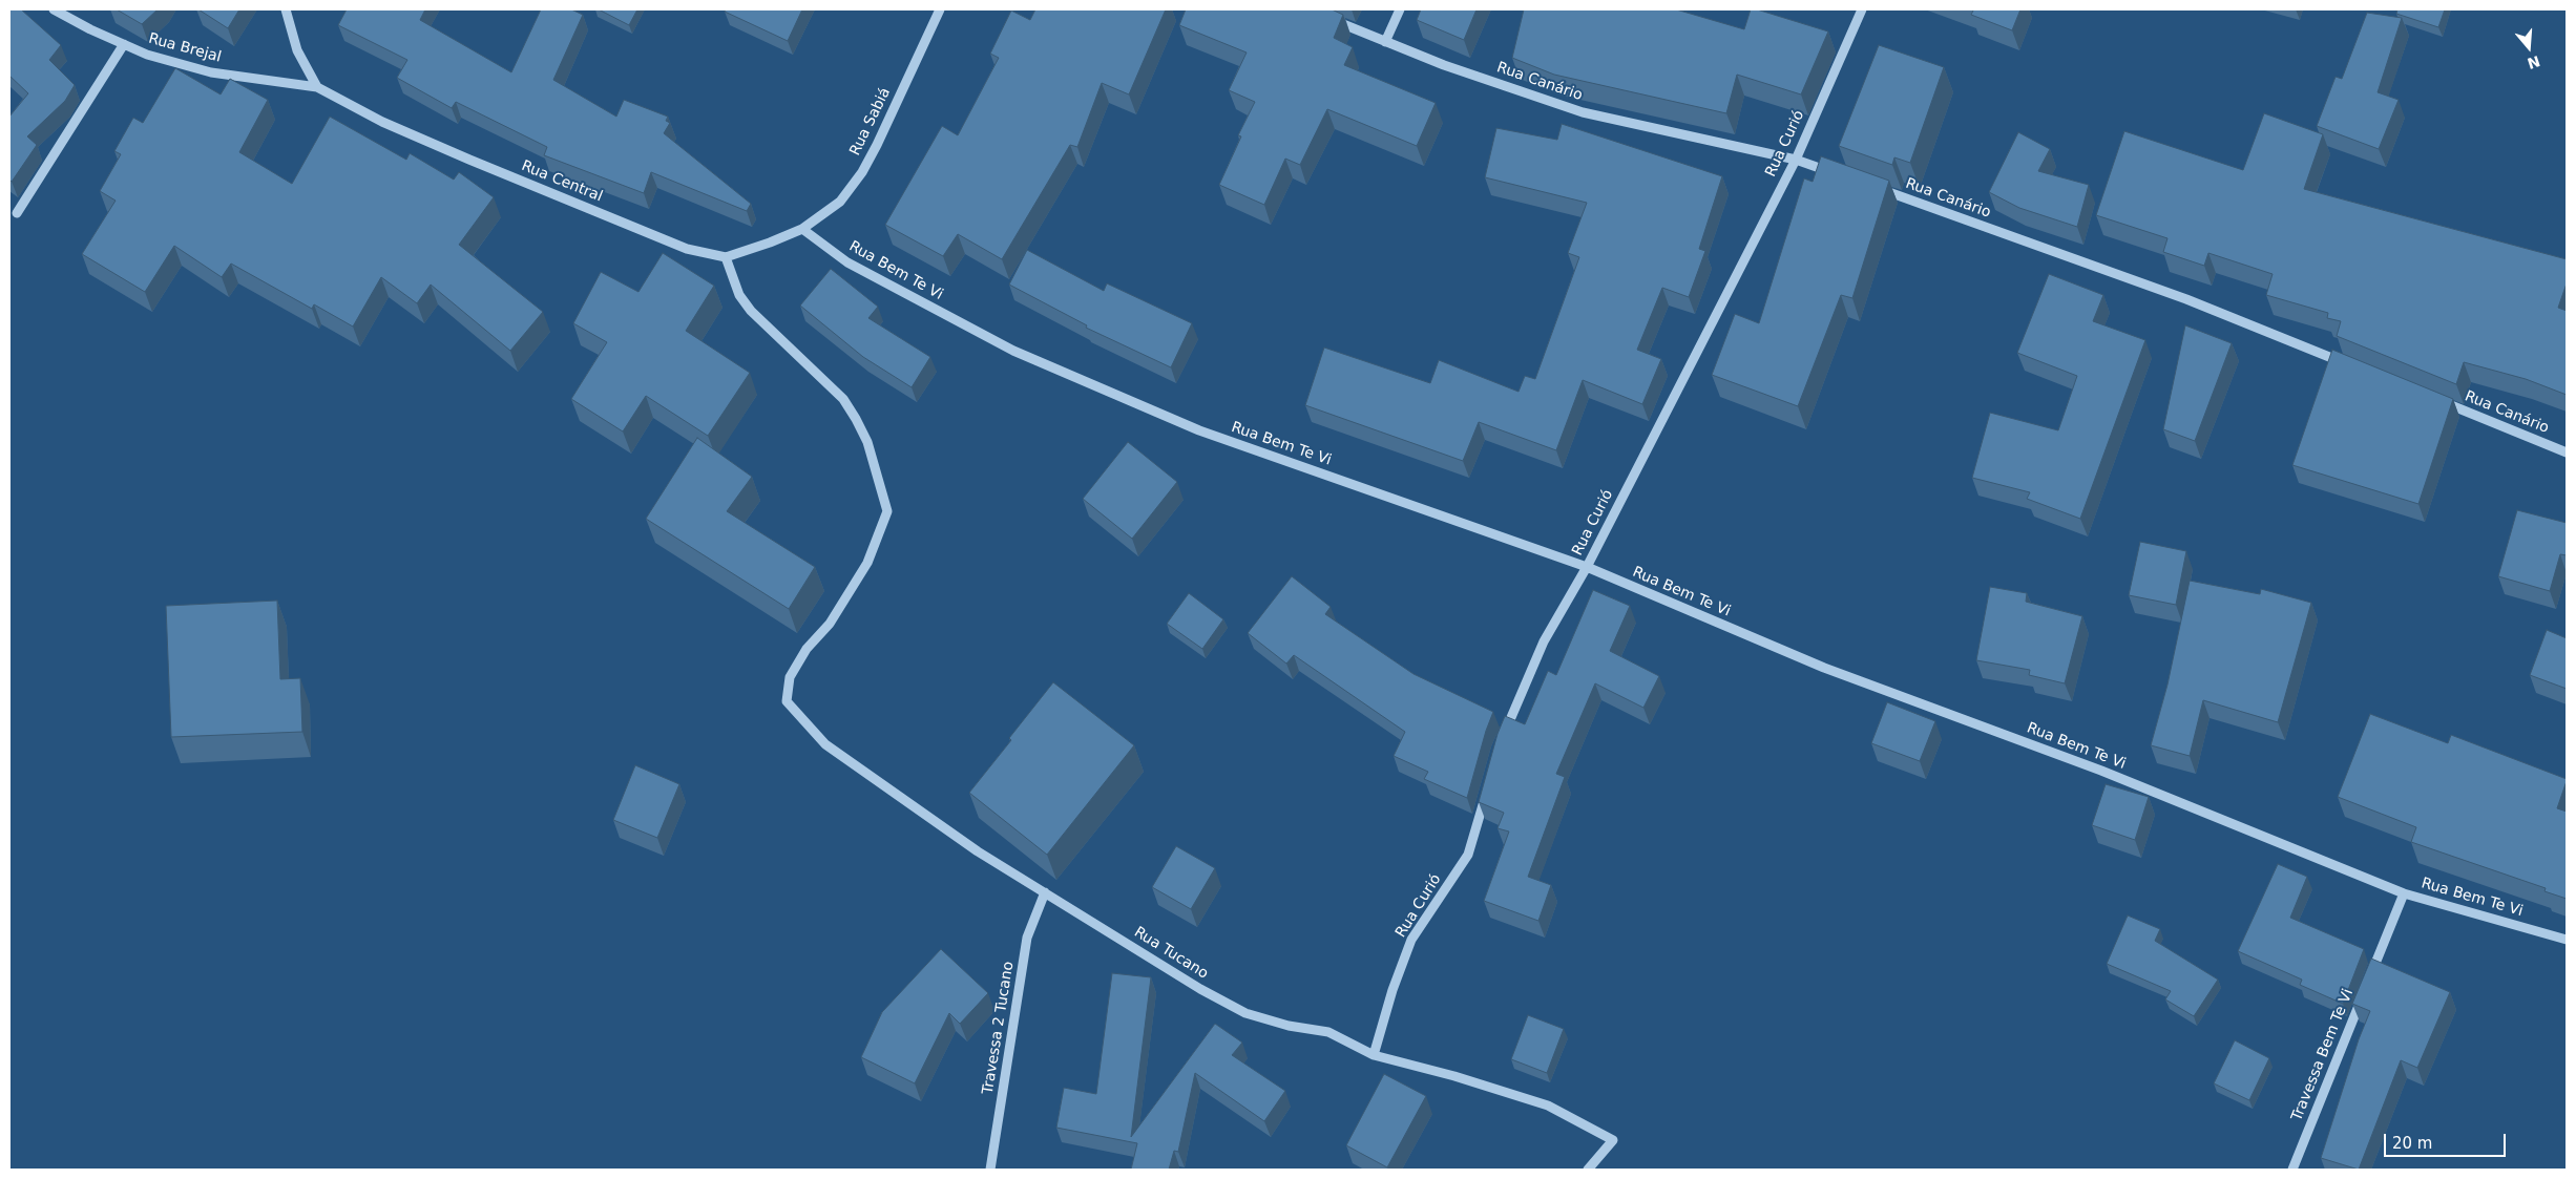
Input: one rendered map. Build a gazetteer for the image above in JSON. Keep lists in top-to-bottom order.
{
  "streets": {
    "street": [
      "Rua Brejal",
      "Rua Canário",
      "Rua Sabiá",
      "Rua Curió",
      "Rua Central",
      "Rua Bem Te Vi",
      "Rua Tucano",
      "Travessa 2 Tucano",
      "Travessa Bem Te Vi"
    ]
  },
  "crossings": [
    ["Rua Brejal", "Rua Central"],
    ["Rua Canário", "Rua Curió"],
    ["Rua Sabiá", "Rua Bem Te Vi"],
    ["Rua Curió", "Rua Bem Te Vi"],
    ["Rua Curió", "Rua Tucano"],
    ["Rua Central", "Rua Tucano"],
    ["Rua Bem Te Vi", "Travessa Bem Te Vi"],
    ["Rua Tucano", "Travessa 2 Tucano"]
  ],
  "scale_bar": "20 m",
  "north": "bottom"
}
